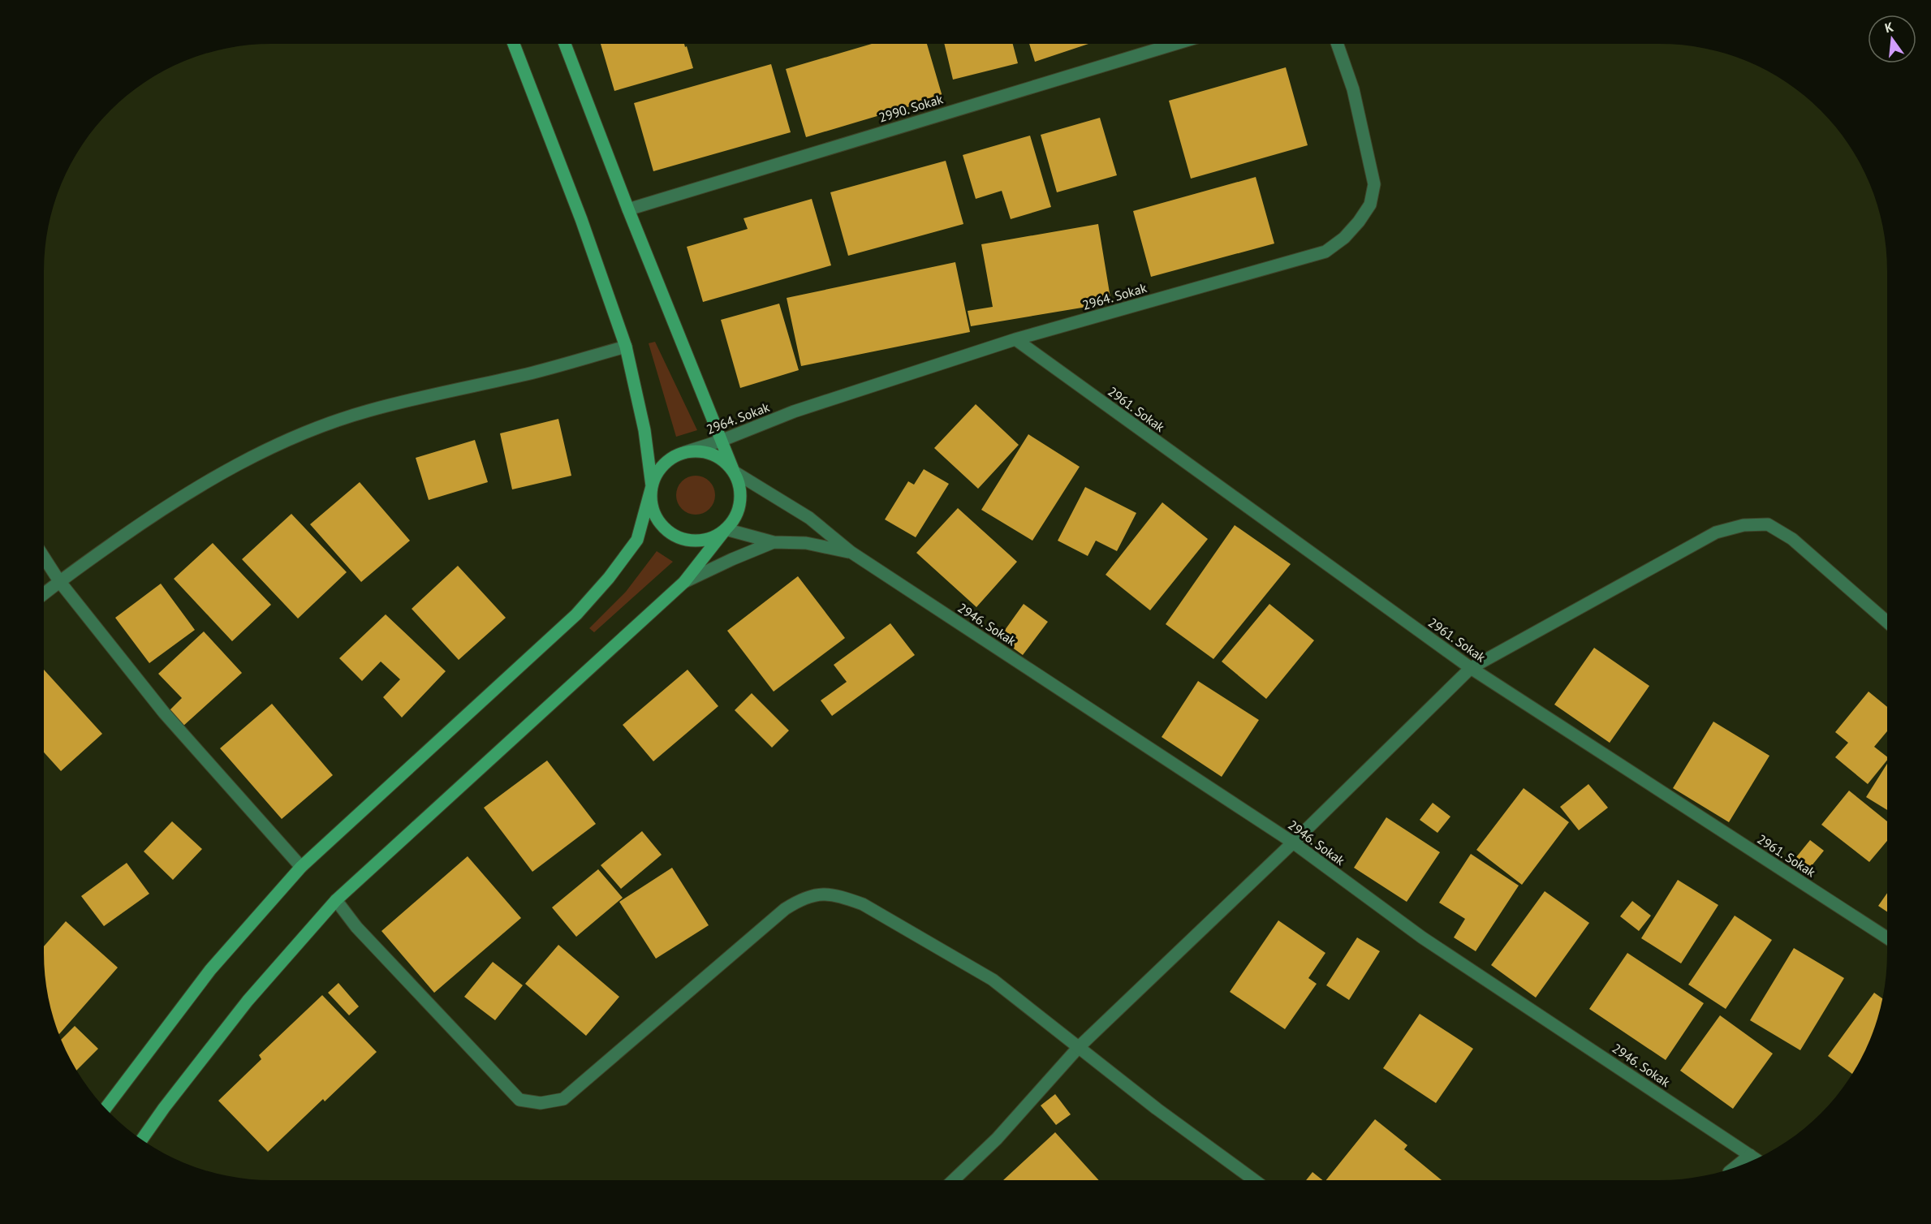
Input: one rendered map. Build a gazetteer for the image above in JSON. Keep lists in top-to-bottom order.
{
  "streets": {
    "street": [
      "2990. Sokak",
      "2964. Sokak",
      "2961. Sokak",
      "2946. Sokak"
    ]
  },
  "crossings": [
    ["2964. Sokak", "2961. Sokak"],
    ["2964. Sokak", "2946. Sokak"]
  ],
  "north": "top"
}
